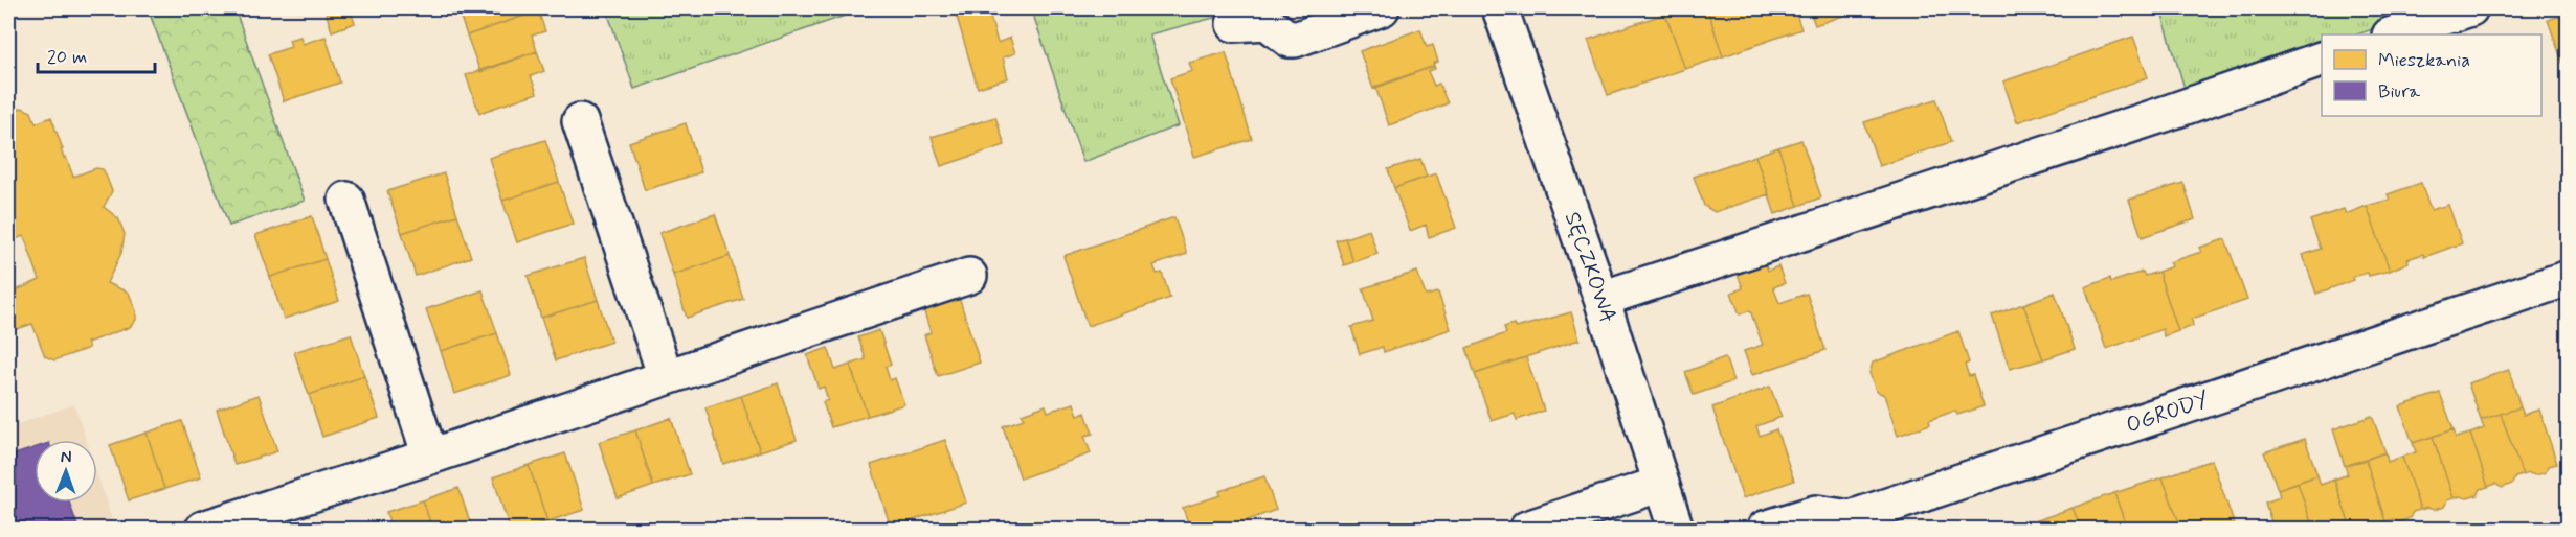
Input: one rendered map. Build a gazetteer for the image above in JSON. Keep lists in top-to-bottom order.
{
  "streets": {
    "street": ["SĘCZKOWA", "OGRODY"]
  },
  "legend": ["Mieszkania", "Biura"],
  "scale_bar": "20 m",
  "north": "top"
}
